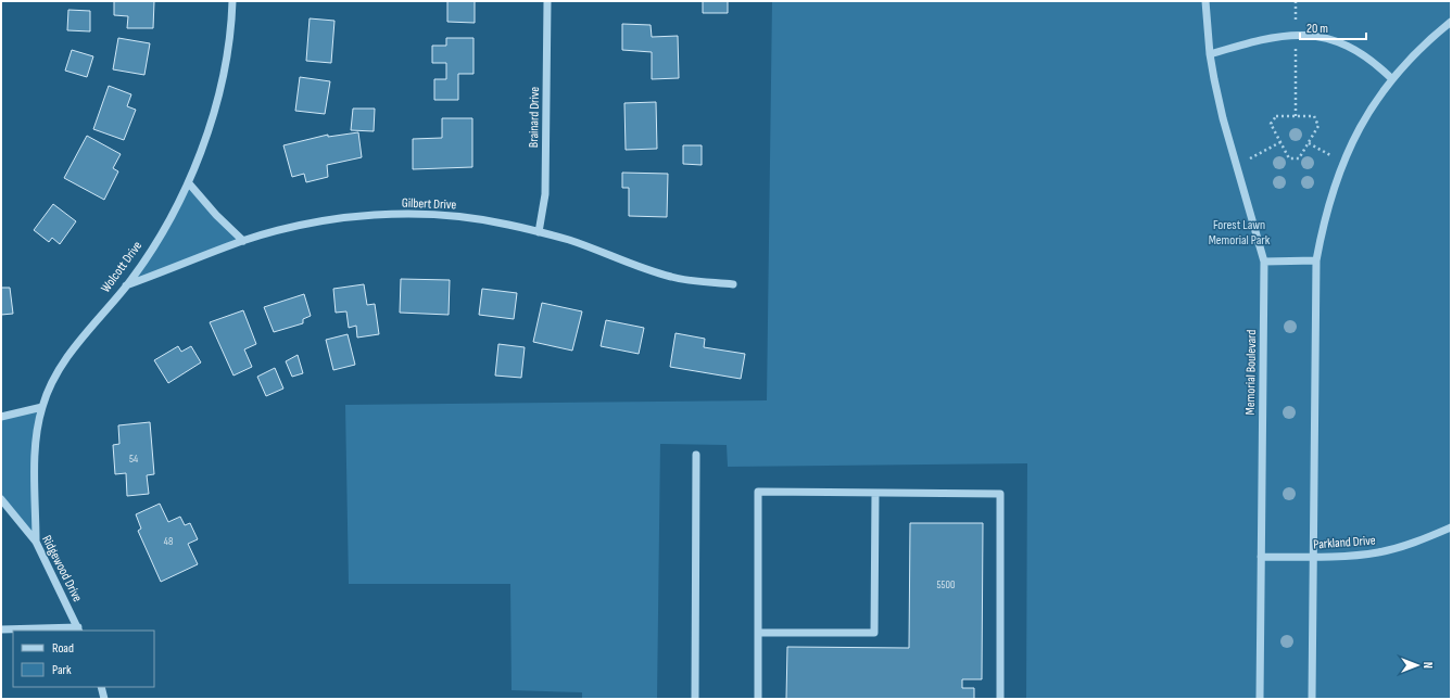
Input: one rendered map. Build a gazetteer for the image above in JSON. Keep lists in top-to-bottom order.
{
  "streets": {
    "street": [
      "Brainard Drive",
      "Gilbert Drive",
      "Wolcott Drive",
      "Memorial Boulevard",
      "Parkland Drive",
      "Ridgewood Drive"
    ]
  },
  "crossings": [
    ["Brainard Drive", "Gilbert Drive"],
    ["Gilbert Drive", "Wolcott Drive"],
    ["Wolcott Drive", "Ridgewood Drive"],
    ["Memorial Boulevard", "Parkland Drive"]
  ],
  "parks": ["Forest Lawn Memorial Park"],
  "house_numbers": ["54", "48", "5500"],
  "legend": ["Road", "Park"],
  "scale_bar": "20 m",
  "north": "right"
}
